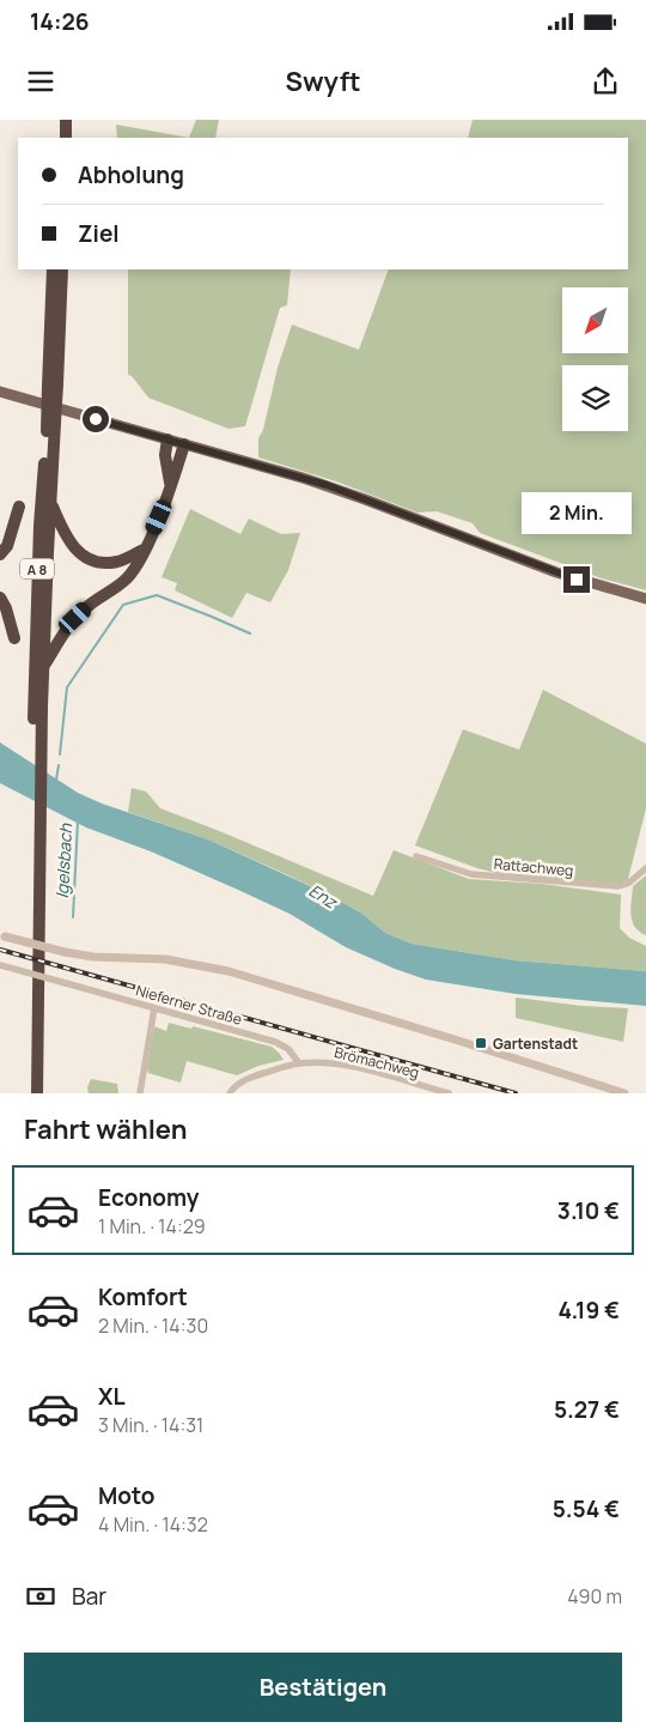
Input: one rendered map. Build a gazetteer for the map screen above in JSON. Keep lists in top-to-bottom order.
{
  "streets": {
    "highway": ["A 8"],
    "street": ["Rattachweg", "Nieferner Straße", "Brömachweg"]
  },
  "crossings": [
    ["Nieferner Straße", "Brömachweg"]
  ],
  "water": ["Igelsbach", "Enz"],
  "places": {
    "transit": ["Gartenstadt"]
  },
  "north": "bottom left",
  "page": {
    "status": "14:26",
    "header": "Swyft",
    "banner": ["Abholung", "Ziel"],
    "bubble": "2 Min.",
    "heading": "Fahrt wählen",
    "list": [
      {
        "name": "Economy",
        "note": "1 Min. · 14:29",
        "value": "3.10 €"
      },
      {
        "name": "Komfort",
        "note": "2 Min. · 14:30",
        "value": "4.19 €"
      },
      {
        "name": "XL",
        "note": "3 Min. · 14:31",
        "value": "5.27 €"
      },
      {
        "name": "Moto",
        "note": "4 Min. · 14:32",
        "value": "5.54 €"
      }
    ],
    "pay": ["Bar", "490 m"],
    "buttons": "Bestätigen"
  }
}
